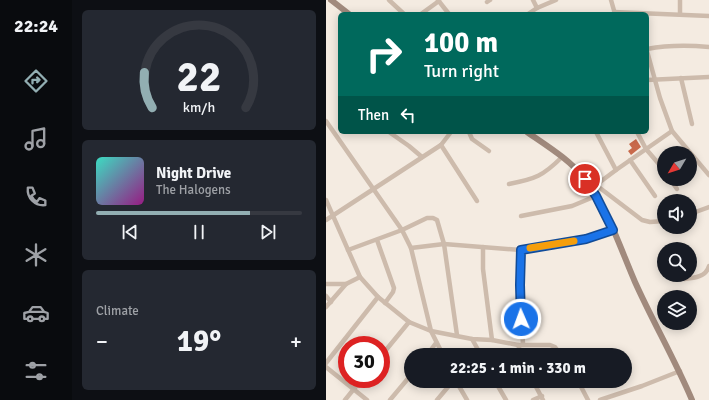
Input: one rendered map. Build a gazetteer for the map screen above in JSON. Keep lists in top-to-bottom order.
{
  "north": "bottom left",
  "page": {
    "tabs": "22:24",
    "turn": ["100 m", "Turn right"],
    "then": "Then",
    "song": ["Night Drive", "The Halogens"],
    "tile": "Climate",
    "heat": ["−", "19°", "+"],
    "limit": "30",
    "trip": "22:25 · 1 min · 330 m",
    "gauge": ["22", "km/h"]
  }
}
